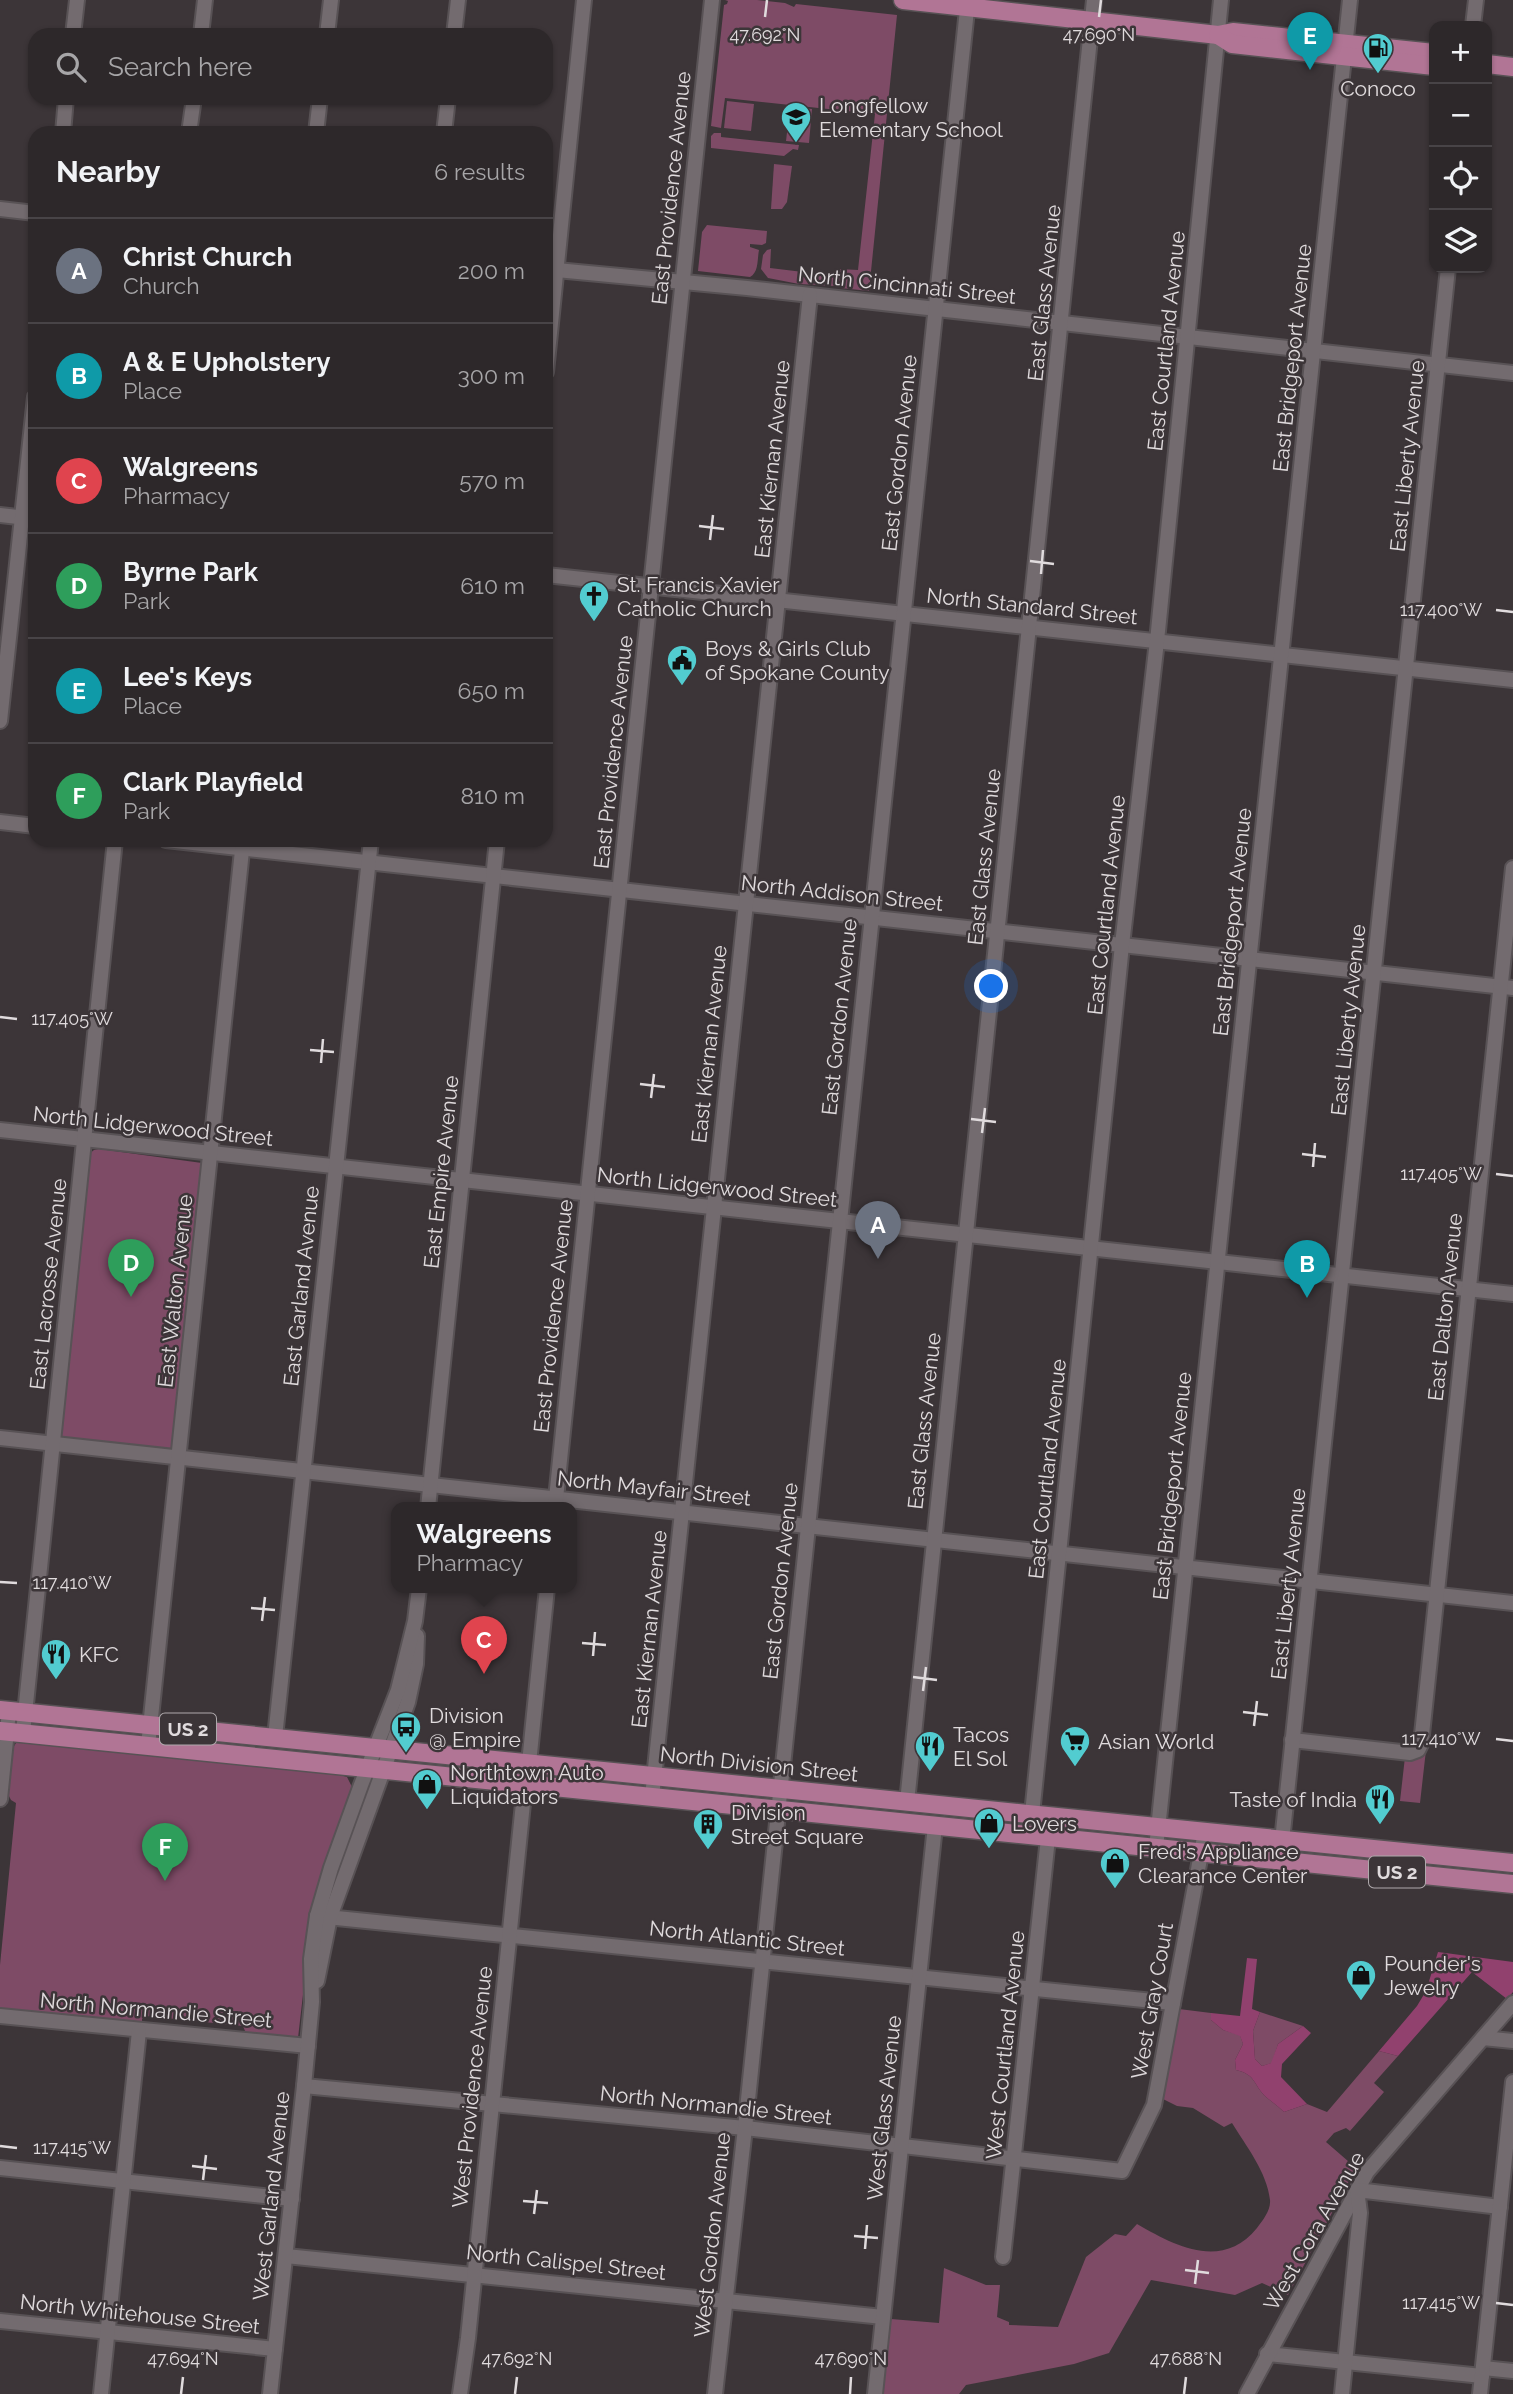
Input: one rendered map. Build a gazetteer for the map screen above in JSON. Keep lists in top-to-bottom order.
{
  "streets": {
    "main road": ["US 2", "North Division Street"],
    "street": [
      "East Providence Avenue",
      "North Cincinnati Street",
      "East Glass Avenue",
      "East Courtland Avenue",
      "East Bridgeport Avenue",
      "East Gordon Avenue",
      "East Liberty Avenue",
      "East Kiernan Avenue",
      "North Standard Street",
      "North Addison Street",
      "North Lidgerwood Street",
      "East Empire Avenue",
      "East Lacrosse Avenue",
      "East Garland Avenue",
      "East Walton Avenue",
      "East Dalton Avenue",
      "North Mayfair Street",
      "North Atlantic Street",
      "West Gray Court",
      "North Normandie Street",
      "West Courtland Avenue",
      "West Providence Avenue",
      "West Glass Avenue",
      "West Garland Avenue",
      "West Cora Avenue",
      "West Gordon Avenue",
      "North Calispel Street",
      "North Whitehouse Street"
    ]
  },
  "crossings": [
    ["East Providence Avenue", "North Cincinnati Street"],
    ["East Providence Avenue", "North Standard Street"],
    ["East Providence Avenue", "North Addison Street"],
    ["East Providence Avenue", "North Lidgerwood Street"],
    ["North Cincinnati Street", "East Glass Avenue"],
    ["North Cincinnati Street", "East Courtland Avenue"],
    ["North Cincinnati Street", "East Bridgeport Avenue"],
    ["North Cincinnati Street", "East Gordon Avenue"],
    ["North Cincinnati Street", "East Liberty Avenue"],
    ["North Cincinnati Street", "East Kiernan Avenue"],
    ["East Glass Avenue", "North Standard Street"],
    ["East Glass Avenue", "North Addison Street"],
    ["East Glass Avenue", "North Lidgerwood Street"],
    ["East Glass Avenue", "North Mayfair Street"],
    ["East Glass Avenue", "North Division Street"],
    ["East Courtland Avenue", "North Standard Street"],
    ["East Courtland Avenue", "North Addison Street"],
    ["East Courtland Avenue", "North Lidgerwood Street"],
    ["East Courtland Avenue", "North Mayfair Street"],
    ["East Courtland Avenue", "North Division Street"],
    ["East Bridgeport Avenue", "North Standard Street"],
    ["East Bridgeport Avenue", "North Addison Street"],
    ["East Bridgeport Avenue", "North Lidgerwood Street"],
    ["East Bridgeport Avenue", "North Mayfair Street"],
    ["East Bridgeport Avenue", "North Division Street"],
    ["East Gordon Avenue", "North Standard Street"],
    ["East Gordon Avenue", "North Addison Street"],
    ["East Gordon Avenue", "North Lidgerwood Street"],
    ["East Gordon Avenue", "North Mayfair Street"],
    ["East Gordon Avenue", "North Division Street"],
    ["East Gordon Avenue", "West Gordon Avenue"],
    ["East Liberty Avenue", "North Standard Street"],
    ["East Liberty Avenue", "North Addison Street"],
    ["East Liberty Avenue", "North Lidgerwood Street"],
    ["East Liberty Avenue", "East Dalton Avenue"],
    ["East Liberty Avenue", "North Mayfair Street"],
    ["East Liberty Avenue", "North Division Street"],
    ["East Kiernan Avenue", "North Standard Street"],
    ["East Kiernan Avenue", "North Addison Street"],
    ["East Kiernan Avenue", "North Lidgerwood Street"],
    ["East Kiernan Avenue", "North Mayfair Street"],
    ["East Kiernan Avenue", "North Division Street"],
    ["North Addison Street", "East Empire Avenue"],
    ["North Addison Street", "East Garland Avenue"],
    ["North Addison Street", "East Dalton Avenue"],
    ["North Lidgerwood Street", "East Empire Avenue"],
    ["North Lidgerwood Street", "East Lacrosse Avenue"],
    ["North Lidgerwood Street", "East Garland Avenue"],
    ["North Lidgerwood Street", "East Walton Avenue"],
    ["North Lidgerwood Street", "East Dalton Avenue"],
    ["East Empire Avenue", "North Mayfair Street"],
    ["East Lacrosse Avenue", "North Mayfair Street"],
    ["East Lacrosse Avenue", "North Division Street"],
    ["East Garland Avenue", "North Mayfair Street"],
    ["East Garland Avenue", "North Division Street"],
    ["East Walton Avenue", "North Mayfair Street"],
    ["East Walton Avenue", "North Division Street"],
    ["East Dalton Avenue", "North Mayfair Street"],
    ["North Division Street", "West Gray Court"],
    ["North Division Street", "West Courtland Avenue"],
    ["North Division Street", "West Providence Avenue"],
    ["North Division Street", "West Glass Avenue"],
    ["North Division Street", "West Garland Avenue"],
    ["North Division Street", "West Gordon Avenue"],
    ["North Atlantic Street", "West Gray Court"],
    ["North Atlantic Street", "West Courtland Avenue"],
    ["North Atlantic Street", "West Providence Avenue"],
    ["North Atlantic Street", "West Glass Avenue"],
    ["North Atlantic Street", "West Garland Avenue"],
    ["North Atlantic Street", "West Gordon Avenue"],
    ["West Gray Court", "North Normandie Street"],
    ["North Normandie Street", "West Courtland Avenue"],
    ["North Normandie Street", "West Providence Avenue"],
    ["North Normandie Street", "West Glass Avenue"],
    ["North Normandie Street", "West Garland Avenue"],
    ["North Normandie Street", "West Gordon Avenue"],
    ["West Providence Avenue", "North Calispel Street"],
    ["West Glass Avenue", "North Calispel Street"],
    ["West Garland Avenue", "North Calispel Street"],
    ["West Garland Avenue", "North Whitehouse Street"],
    ["West Gordon Avenue", "North Calispel Street"]
  ],
  "places": {
    "fuel station": ["Conoco"],
    "school or university": ["Longfellow Elementary School"],
    "church": ["St. Francis Xavier Catholic Church"],
    "public building": ["Boys & Girls Club of Spokane County"],
    "restaurant": ["KFC", "Tacos El Sol", "Taste of India"],
    "bus stop": ["Division @ Empire"],
    "supermarket": ["Asian World"],
    "shop": [
      "Northtown Auto Liquidators",
      "Lovers",
      "Fred's Appliance Clearance Center",
      "Pounder's Jewelry"
    ],
    "building": ["Division Street Square"]
  },
  "page": {
    "pins": [
      "E",
      "A",
      "D",
      "B",
      "C",
      "F"
    ],
    "map_buttons": ["+", "−"],
    "search": "Search here",
    "heading": ["Nearby", "6 results"],
    "list": [
      {
        "mark": "A",
        "name": "Christ Church",
        "note": "Church",
        "value": "200 m"
      },
      {
        "mark": "B",
        "name": "A & E Upholstery",
        "note": "Place",
        "value": "300 m"
      },
      {
        "mark": "C",
        "name": "Walgreens",
        "note": "Pharmacy",
        "value": "570 m"
      },
      {
        "mark": "D",
        "name": "Byrne Park",
        "note": "Park",
        "value": "610 m"
      },
      {
        "mark": "E",
        "name": "Lee's Keys",
        "note": "Place",
        "value": "650 m"
      },
      {
        "mark": "F",
        "name": "Clark Playfield",
        "note": "Park",
        "value": "810 m"
      }
    ],
    "popup": ["Walgreens", "Pharmacy"]
  },
  "coordinates": [
    "47.692°N",
    "47.690°N",
    "117.400°W",
    "117.405°W",
    "117.410°W",
    "117.415°W",
    "47.694°N",
    "47.688°N"
  ]
}
